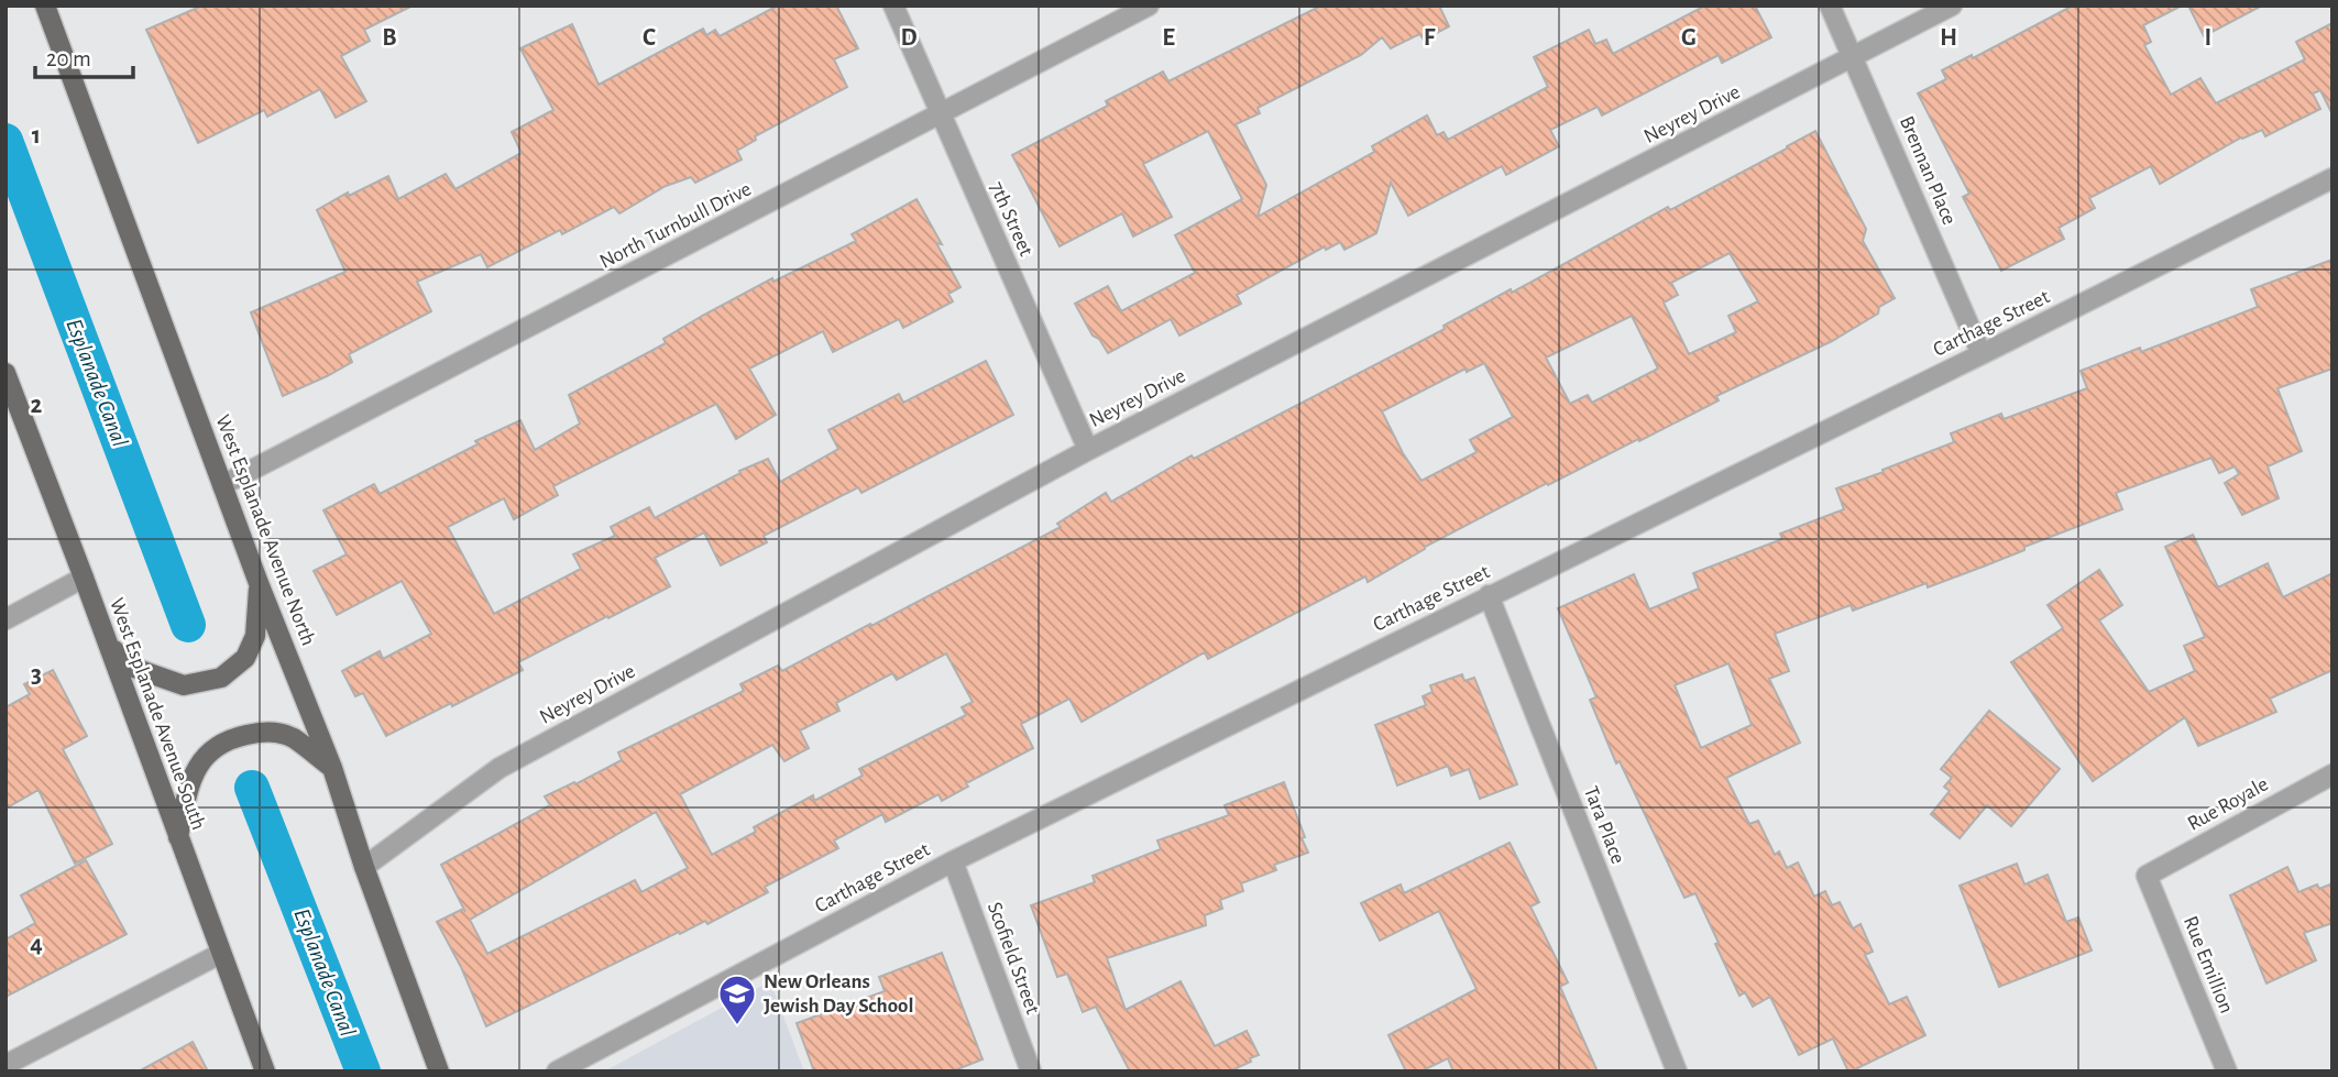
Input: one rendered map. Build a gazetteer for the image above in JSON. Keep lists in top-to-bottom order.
{
  "streets": {
    "main road": ["West Esplanade Avenue North", "West Esplanade Avenue South"],
    "street": [
      "Neyrey Drive",
      "Brennan Place",
      "7th Street",
      "North Turnbull Drive",
      "Carthage Street",
      "Rue Royale",
      "Tara Place",
      "Scofield Street",
      "Rue Emillion"
    ]
  },
  "crossings": [
    ["Neyrey Drive", "Brennan Place"],
    ["Neyrey Drive", "7th Street"],
    ["Neyrey Drive", "West Esplanade Avenue North"],
    ["Brennan Place", "Carthage Street"],
    ["7th Street", "North Turnbull Drive"],
    ["North Turnbull Drive", "West Esplanade Avenue North"],
    ["Carthage Street", "Tara Place"],
    ["Carthage Street", "Scofield Street"],
    ["Rue Royale", "Rue Emillion"]
  ],
  "water": ["Esplanade Canal"],
  "places": {
    "school or university": ["New Orleans Jewish Day School"]
  },
  "scale_bar": "20 m",
  "grid": {
    "columns": [
      "B",
      "C",
      "D",
      "E",
      "F",
      "G",
      "H",
      "I"
    ],
    "rows": [
      "1",
      "2",
      "3",
      "4"
    ]
  }
}
